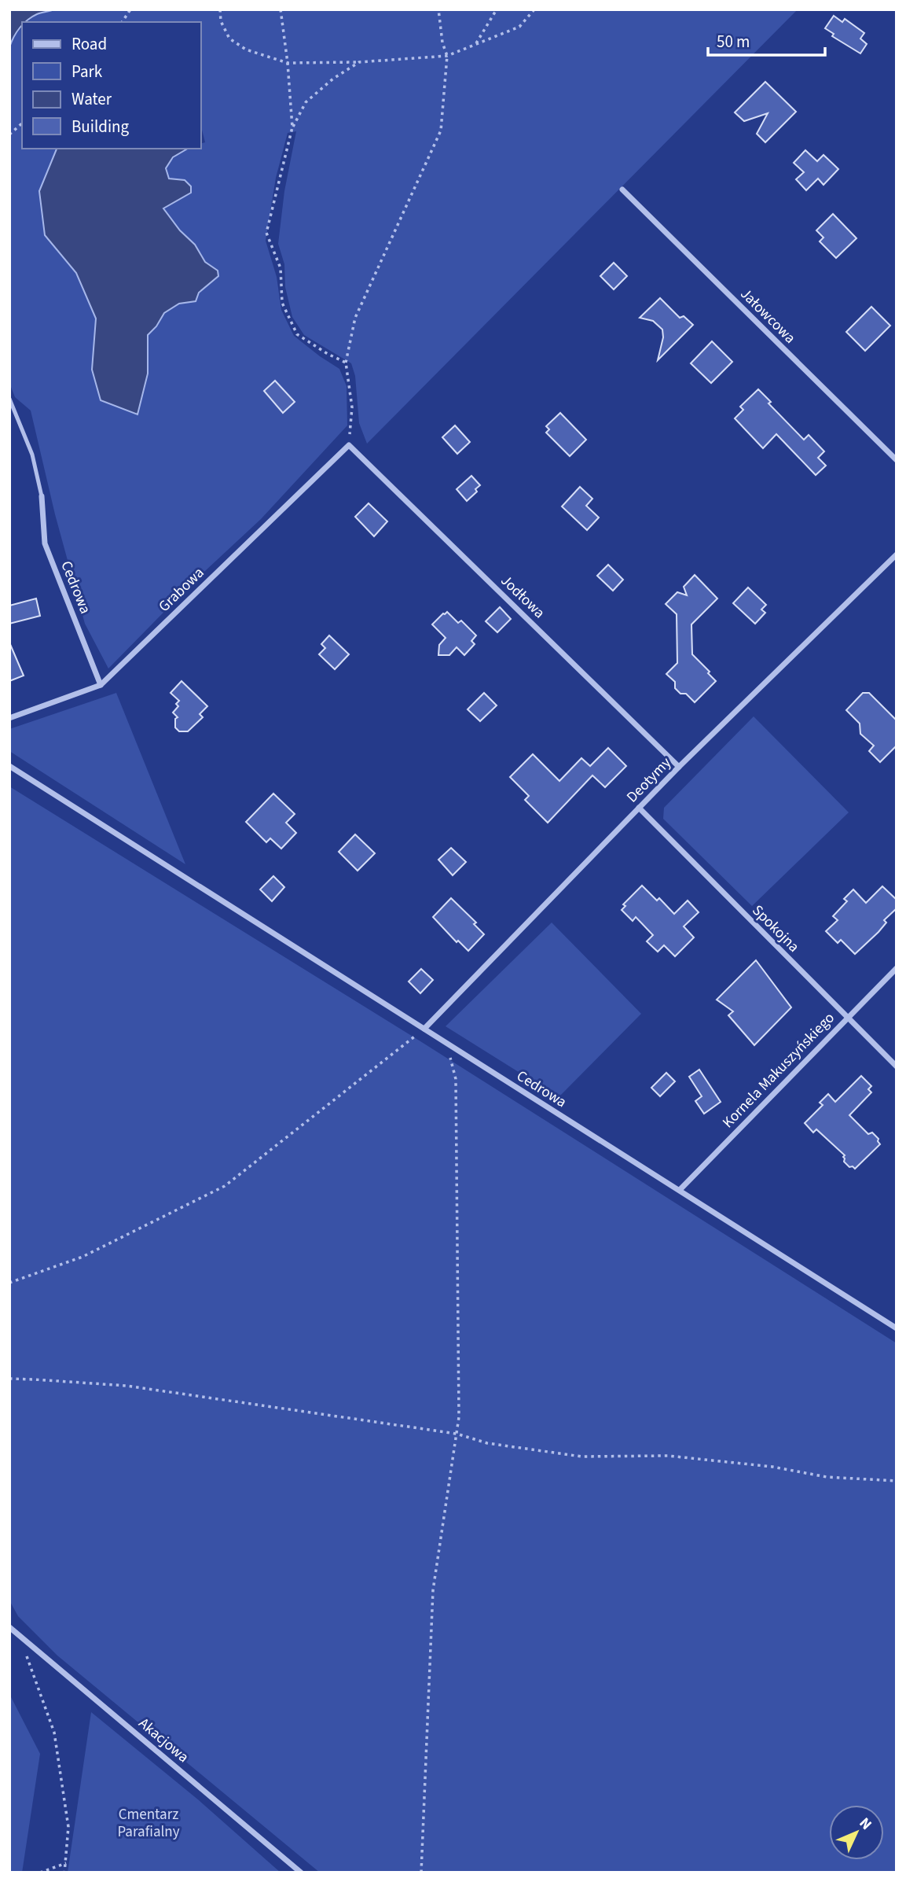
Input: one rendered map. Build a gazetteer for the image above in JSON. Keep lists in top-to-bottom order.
{
  "streets": {
    "street": [
      "Jałowcowa",
      "Cedrowa",
      "Grabowa",
      "Jodłowa",
      "Deotymy",
      "Spokojna",
      "Kornela Makuszyńskiego",
      "Akacjowa"
    ]
  },
  "crossings": [
    ["Cedrowa", "Grabowa"],
    ["Cedrowa", "Deotymy"],
    ["Cedrowa", "Kornela Makuszyńskiego"],
    ["Grabowa", "Jodłowa"],
    ["Jodłowa", "Deotymy"],
    ["Deotymy", "Spokojna"],
    ["Spokojna", "Kornela Makuszyńskiego"]
  ],
  "parks": ["Cmentarz Parafialny"],
  "legend": [
    "Road",
    "Park",
    "Water",
    "Building"
  ],
  "scale_bar": "50 m",
  "north": "top right"
}
